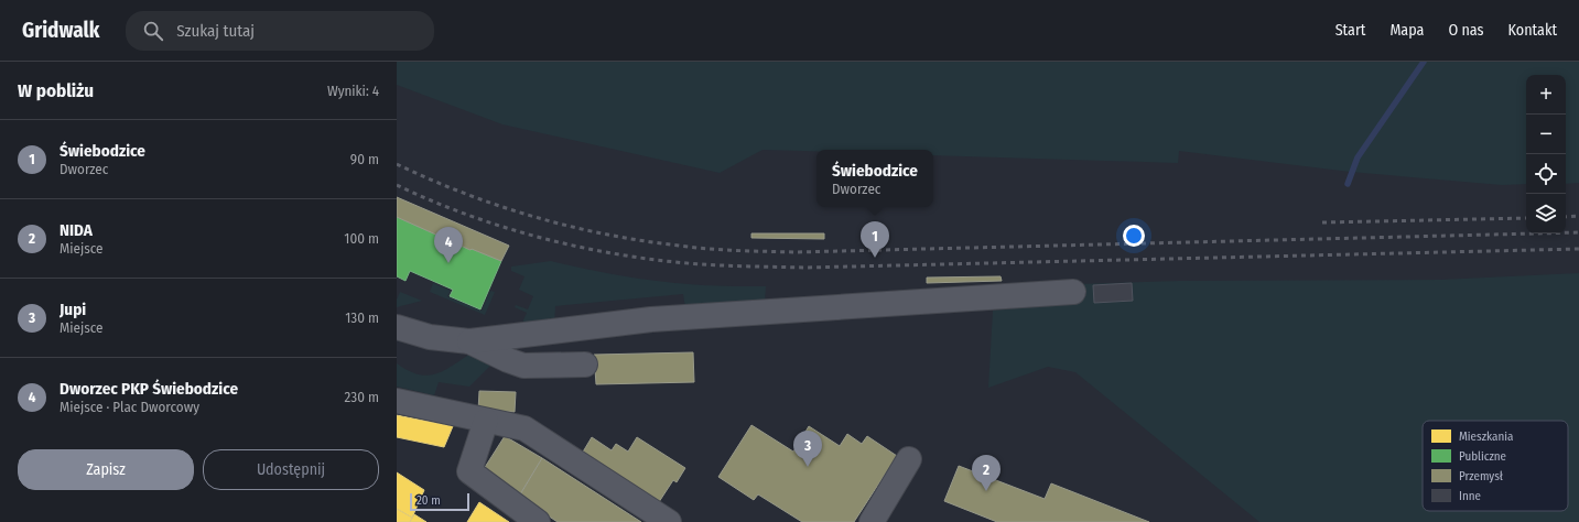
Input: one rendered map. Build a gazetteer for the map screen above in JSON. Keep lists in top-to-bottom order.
{
  "legend": [
    "Mieszkania",
    "Publiczne",
    "Przemysł",
    "Inne"
  ],
  "scale_bar": "20 m",
  "page": {
    "header": "Gridwalk",
    "search": "Szukaj tutaj",
    "nav": [
      "Start",
      "Mapa",
      "O nas",
      "Kontakt"
    ],
    "heading": ["W pobliżu", "Wyniki: 4"],
    "map_buttons": ["+", "−"],
    "list": [
      {
        "mark": "1",
        "name": "Świebodzice",
        "note": "Dworzec",
        "value": "90 m"
      },
      {
        "mark": "2",
        "name": "NIDA",
        "note": "Miejsce",
        "value": "100 m"
      },
      {
        "mark": "3",
        "name": "Jupi",
        "note": "Miejsce",
        "value": "130 m"
      },
      {
        "mark": "4",
        "name": "Dworzec PKP Świebodzice",
        "note": "Miejsce · Plac Dworcowy",
        "value": "230 m"
      }
    ],
    "popup": ["Świebodzice", "Dworzec"],
    "pins": [
      "1",
      "4",
      "3",
      "2"
    ],
    "buttons": ["Zapisz", "Udostępnij"],
    "scale": "20 m"
  }
}
